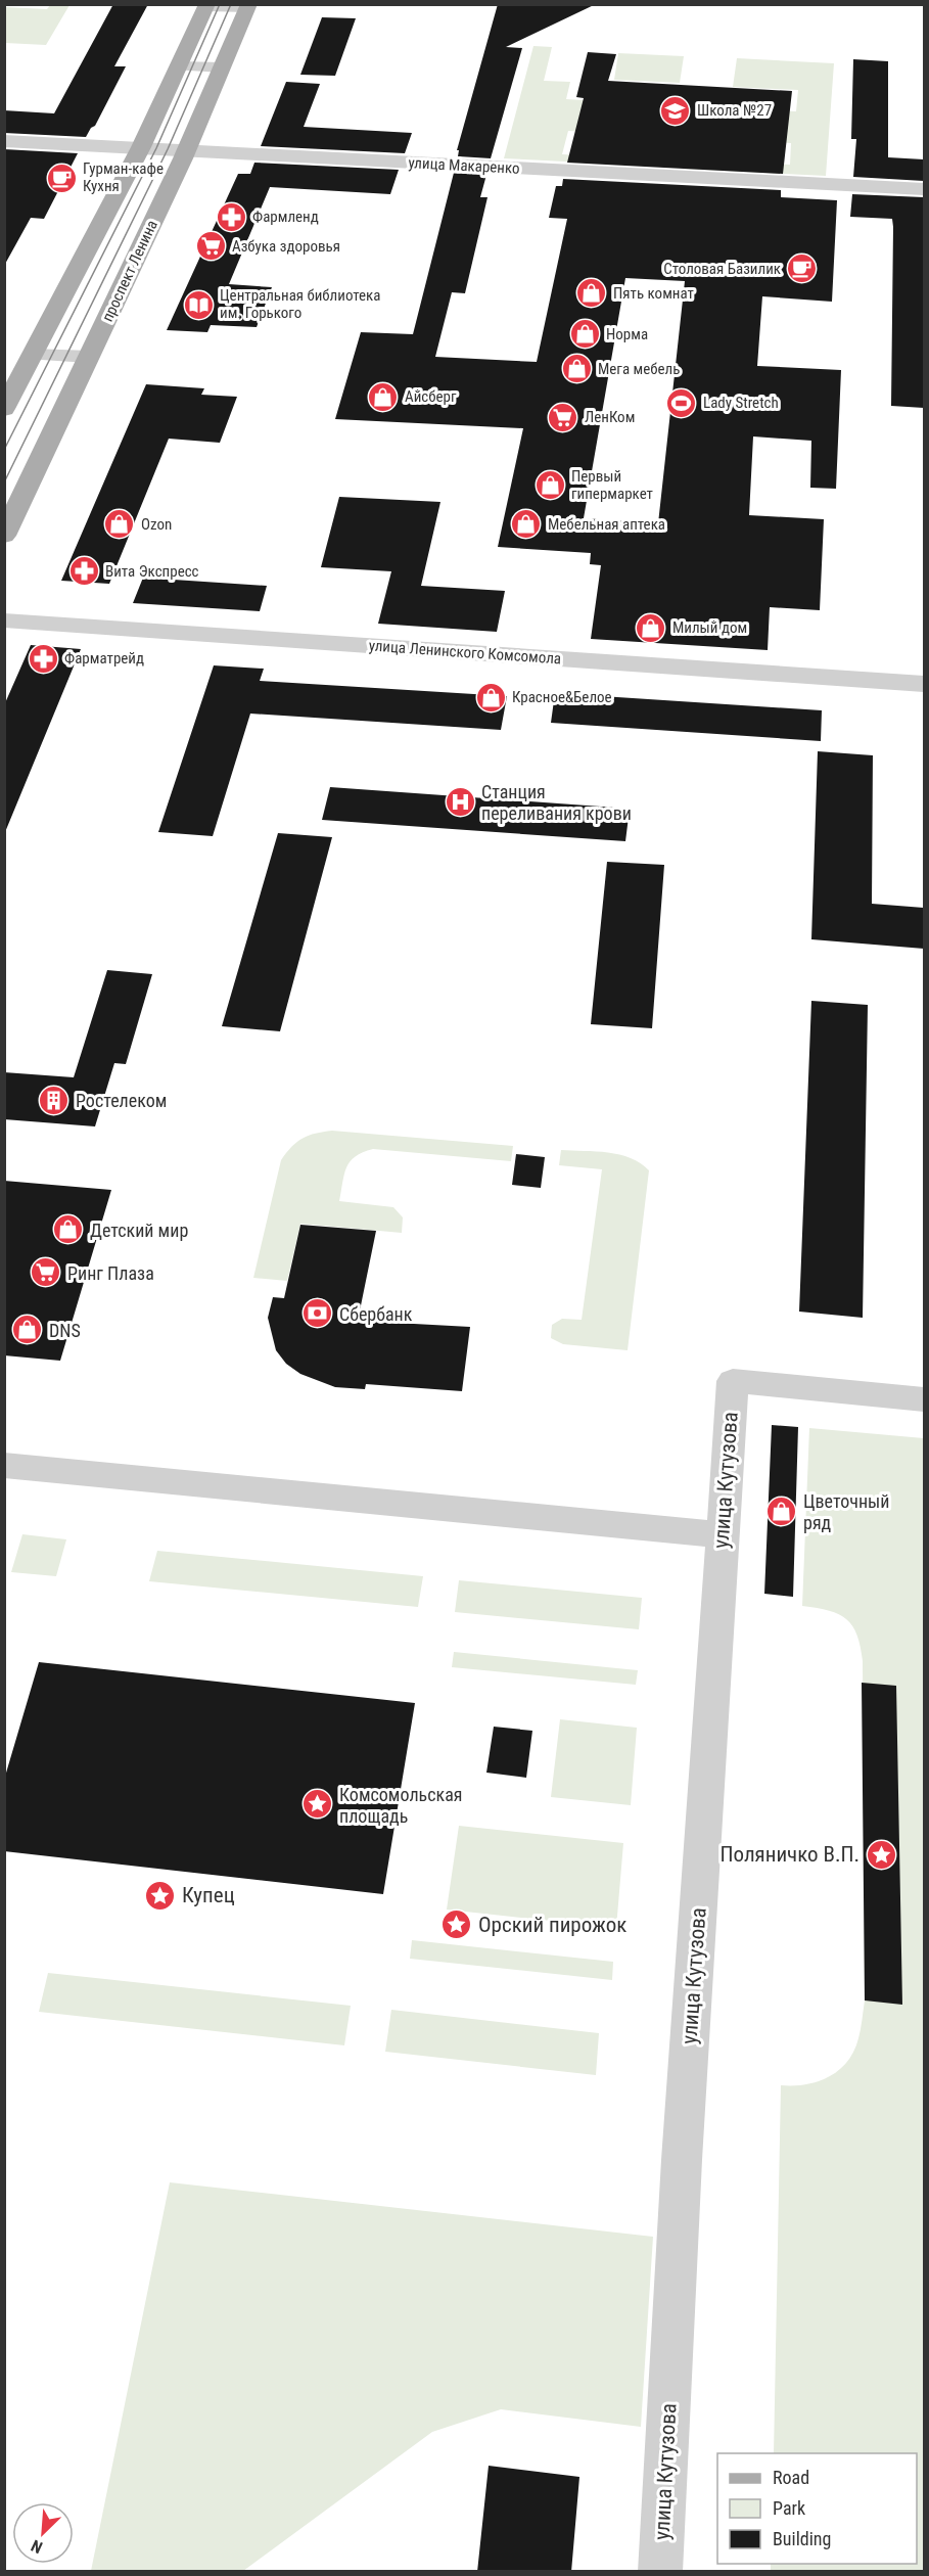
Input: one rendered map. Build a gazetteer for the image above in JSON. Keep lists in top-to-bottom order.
{
  "streets": {
    "main road": ["проспект Ленина"],
    "street": ["улица Макаренко", "улица Ленинского Комсомола", "улица Кутузова"]
  },
  "crossings": [
    ["улица Макаренко", "проспект Ленина"]
  ],
  "places": {
    "school or university": ["Школа №27"],
    "cafe": ["Гурман-кафе Кухня", "Столовая Базилик"],
    "pharmacy": ["Фармленд", "Вита Экспресс", "Фарматрейд"],
    "supermarket": ["Азбука здоровья", "ЛенКом", "Ринг Плаза"],
    "shop": [
      "Пять комнат",
      "Норма",
      "Мега мебель",
      "Айсберг",
      "Первый гипермаркет",
      "Ozon",
      "Мебельная аптека",
      "Милый дом",
      "Красное&Белое",
      "Детский мир",
      "DNS",
      "Цветочный ряд"
    ],
    "library": ["Центральная библиотека им. Горького"],
    "sports": ["Lady Stretch"],
    "hospital": ["Станция переливания крови"],
    "building": ["Ростелеком"],
    "bank": ["Сбербанк"],
    "place": [
      "Комсомольская площадь",
      "Поляничко В.П.",
      "Купец",
      "Орский пирожок"
    ]
  },
  "legend": ["Road", "Park", "Building"],
  "north": "bottom left"
}
